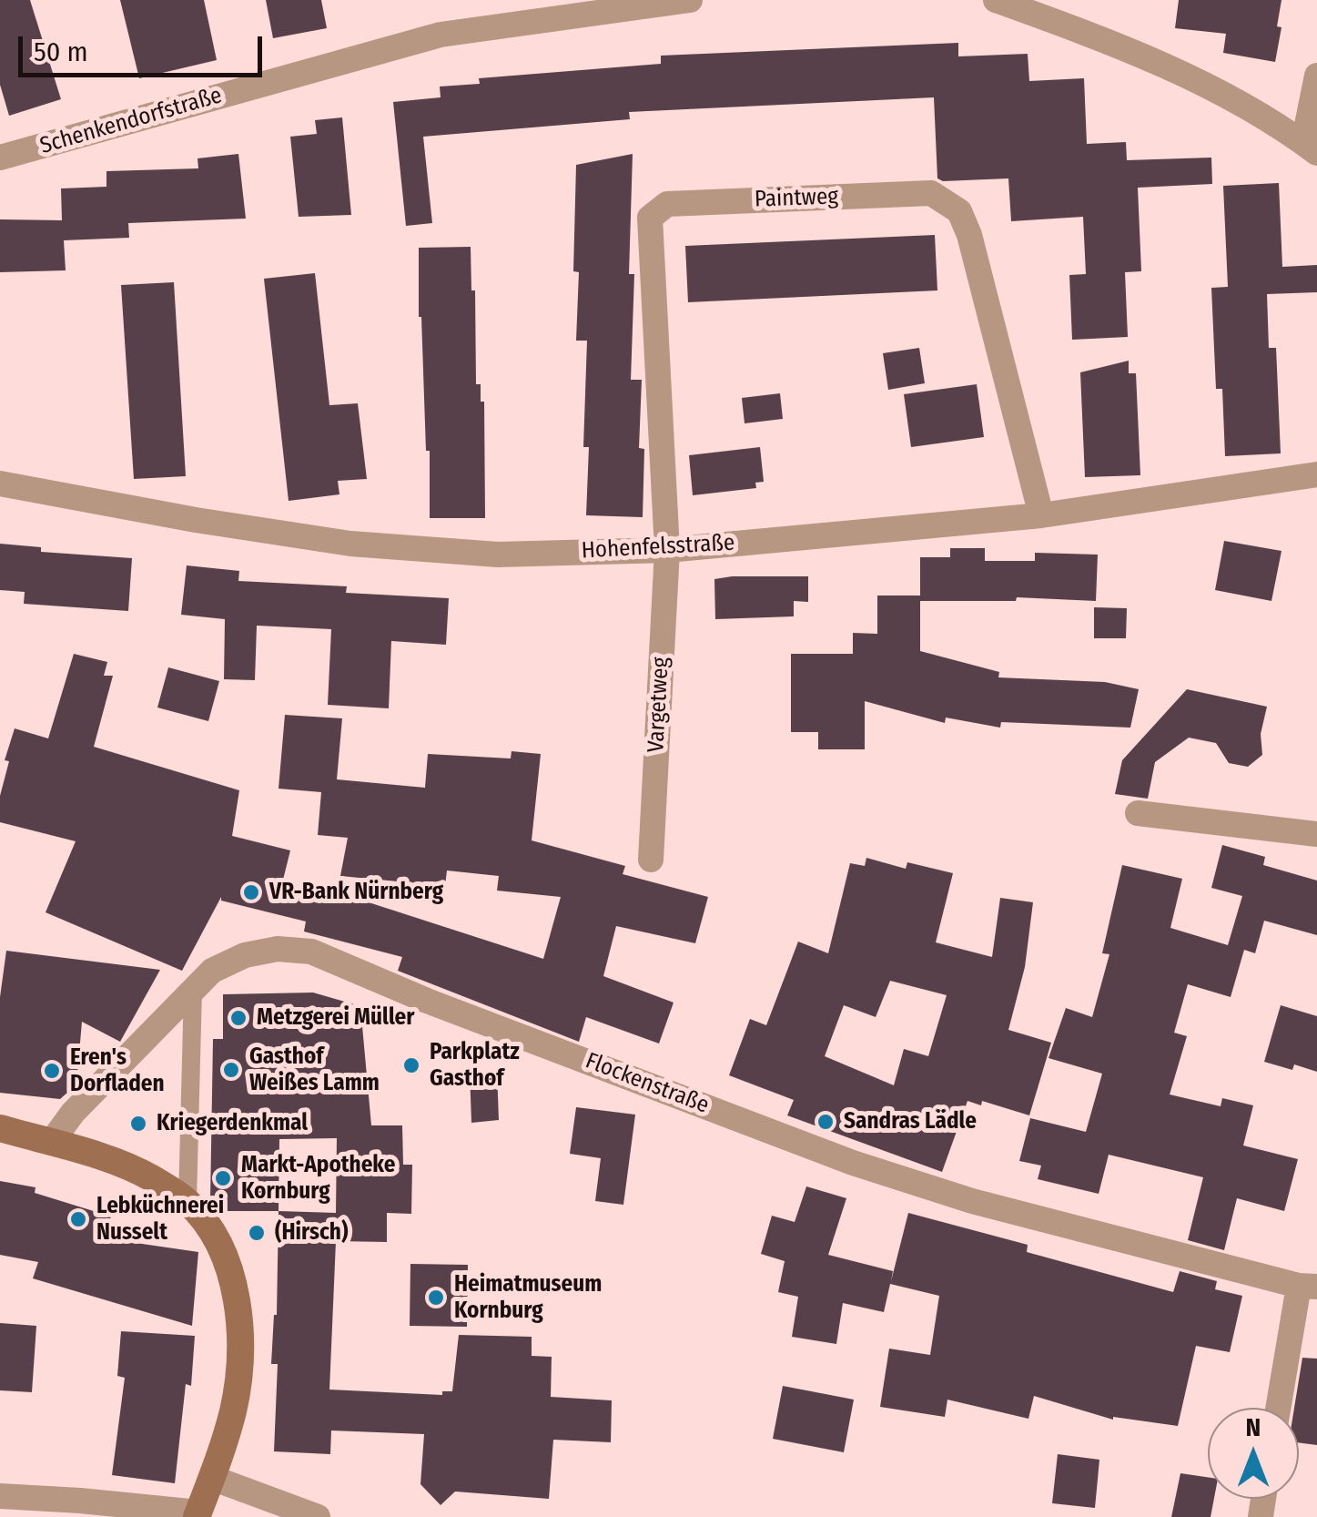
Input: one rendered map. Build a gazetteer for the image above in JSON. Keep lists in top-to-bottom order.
{
  "streets": {
    "street": [
      "Schenkendorfstraße",
      "Paintweg",
      "Hohenfelsstraße",
      "Vargetweg",
      "Flockenstraße"
    ]
  },
  "crossings": [
    ["Paintweg", "Hohenfelsstraße"],
    ["Paintweg", "Vargetweg"],
    ["Hohenfelsstraße", "Vargetweg"]
  ],
  "places": [
    "VR-Bank Nürnberg",
    "Metzgerei Müller",
    "Parkplatz Gasthof",
    "Gasthof Weißes Lamm",
    "Eren's Dorfladen",
    "Sandras Lädle",
    "Kriegerdenkmal",
    "Markt-Apotheke Kornburg",
    "Lebküchnerei Nusselt",
    "(Hirsch)",
    "Heimatmuseum Kornburg"
  ],
  "scale_bar": "50 m",
  "north": "top"
}
